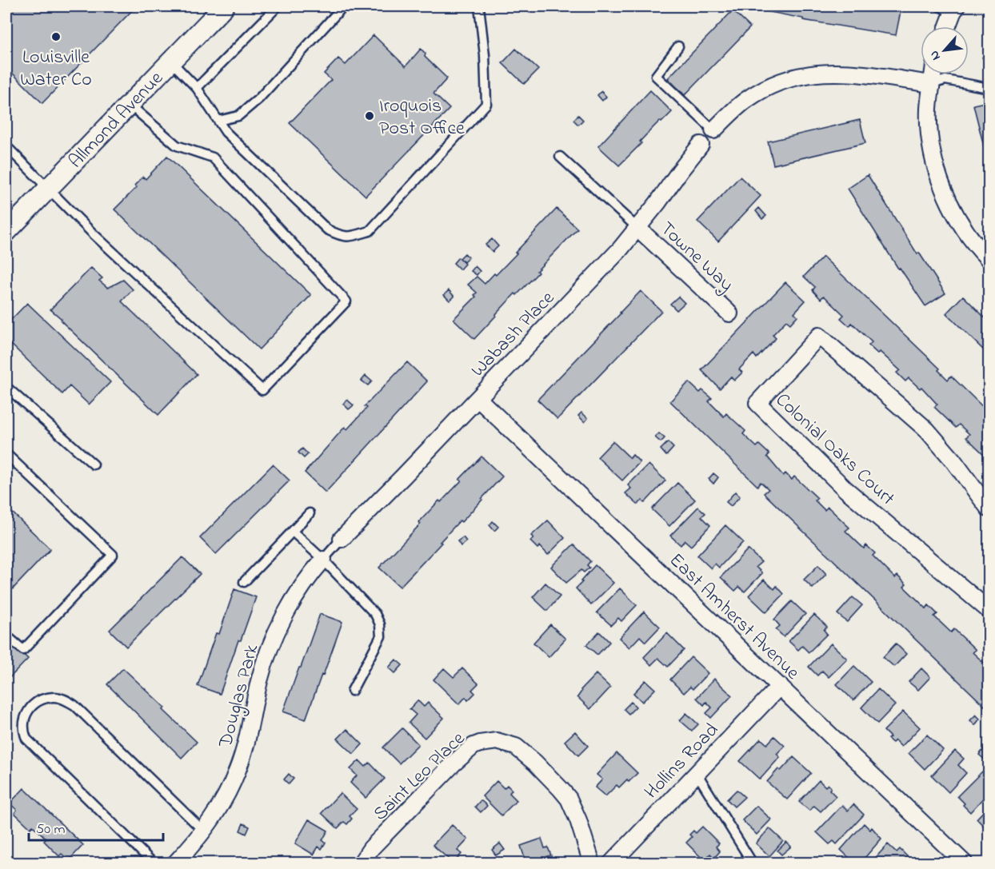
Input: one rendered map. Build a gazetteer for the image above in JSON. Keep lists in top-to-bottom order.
{
  "streets": {
    "street": [
      "Allmond Avenue",
      "Towne Way",
      "Wabash Place",
      "Colonial Oaks Court",
      "East Amherst Avenue",
      "Douglas Park",
      "Hollins Road",
      "Saint Leo Place"
    ]
  },
  "crossings": [
    ["Towne Way", "Wabash Place"],
    ["Wabash Place", "East Amherst Avenue"],
    ["Wabash Place", "Douglas Park"],
    ["East Amherst Avenue", "Hollins Road"]
  ],
  "places": ["Louisville Water Co", "Iroquois Post Office"],
  "scale_bar": "50 m",
  "north": "bottom left"
}
